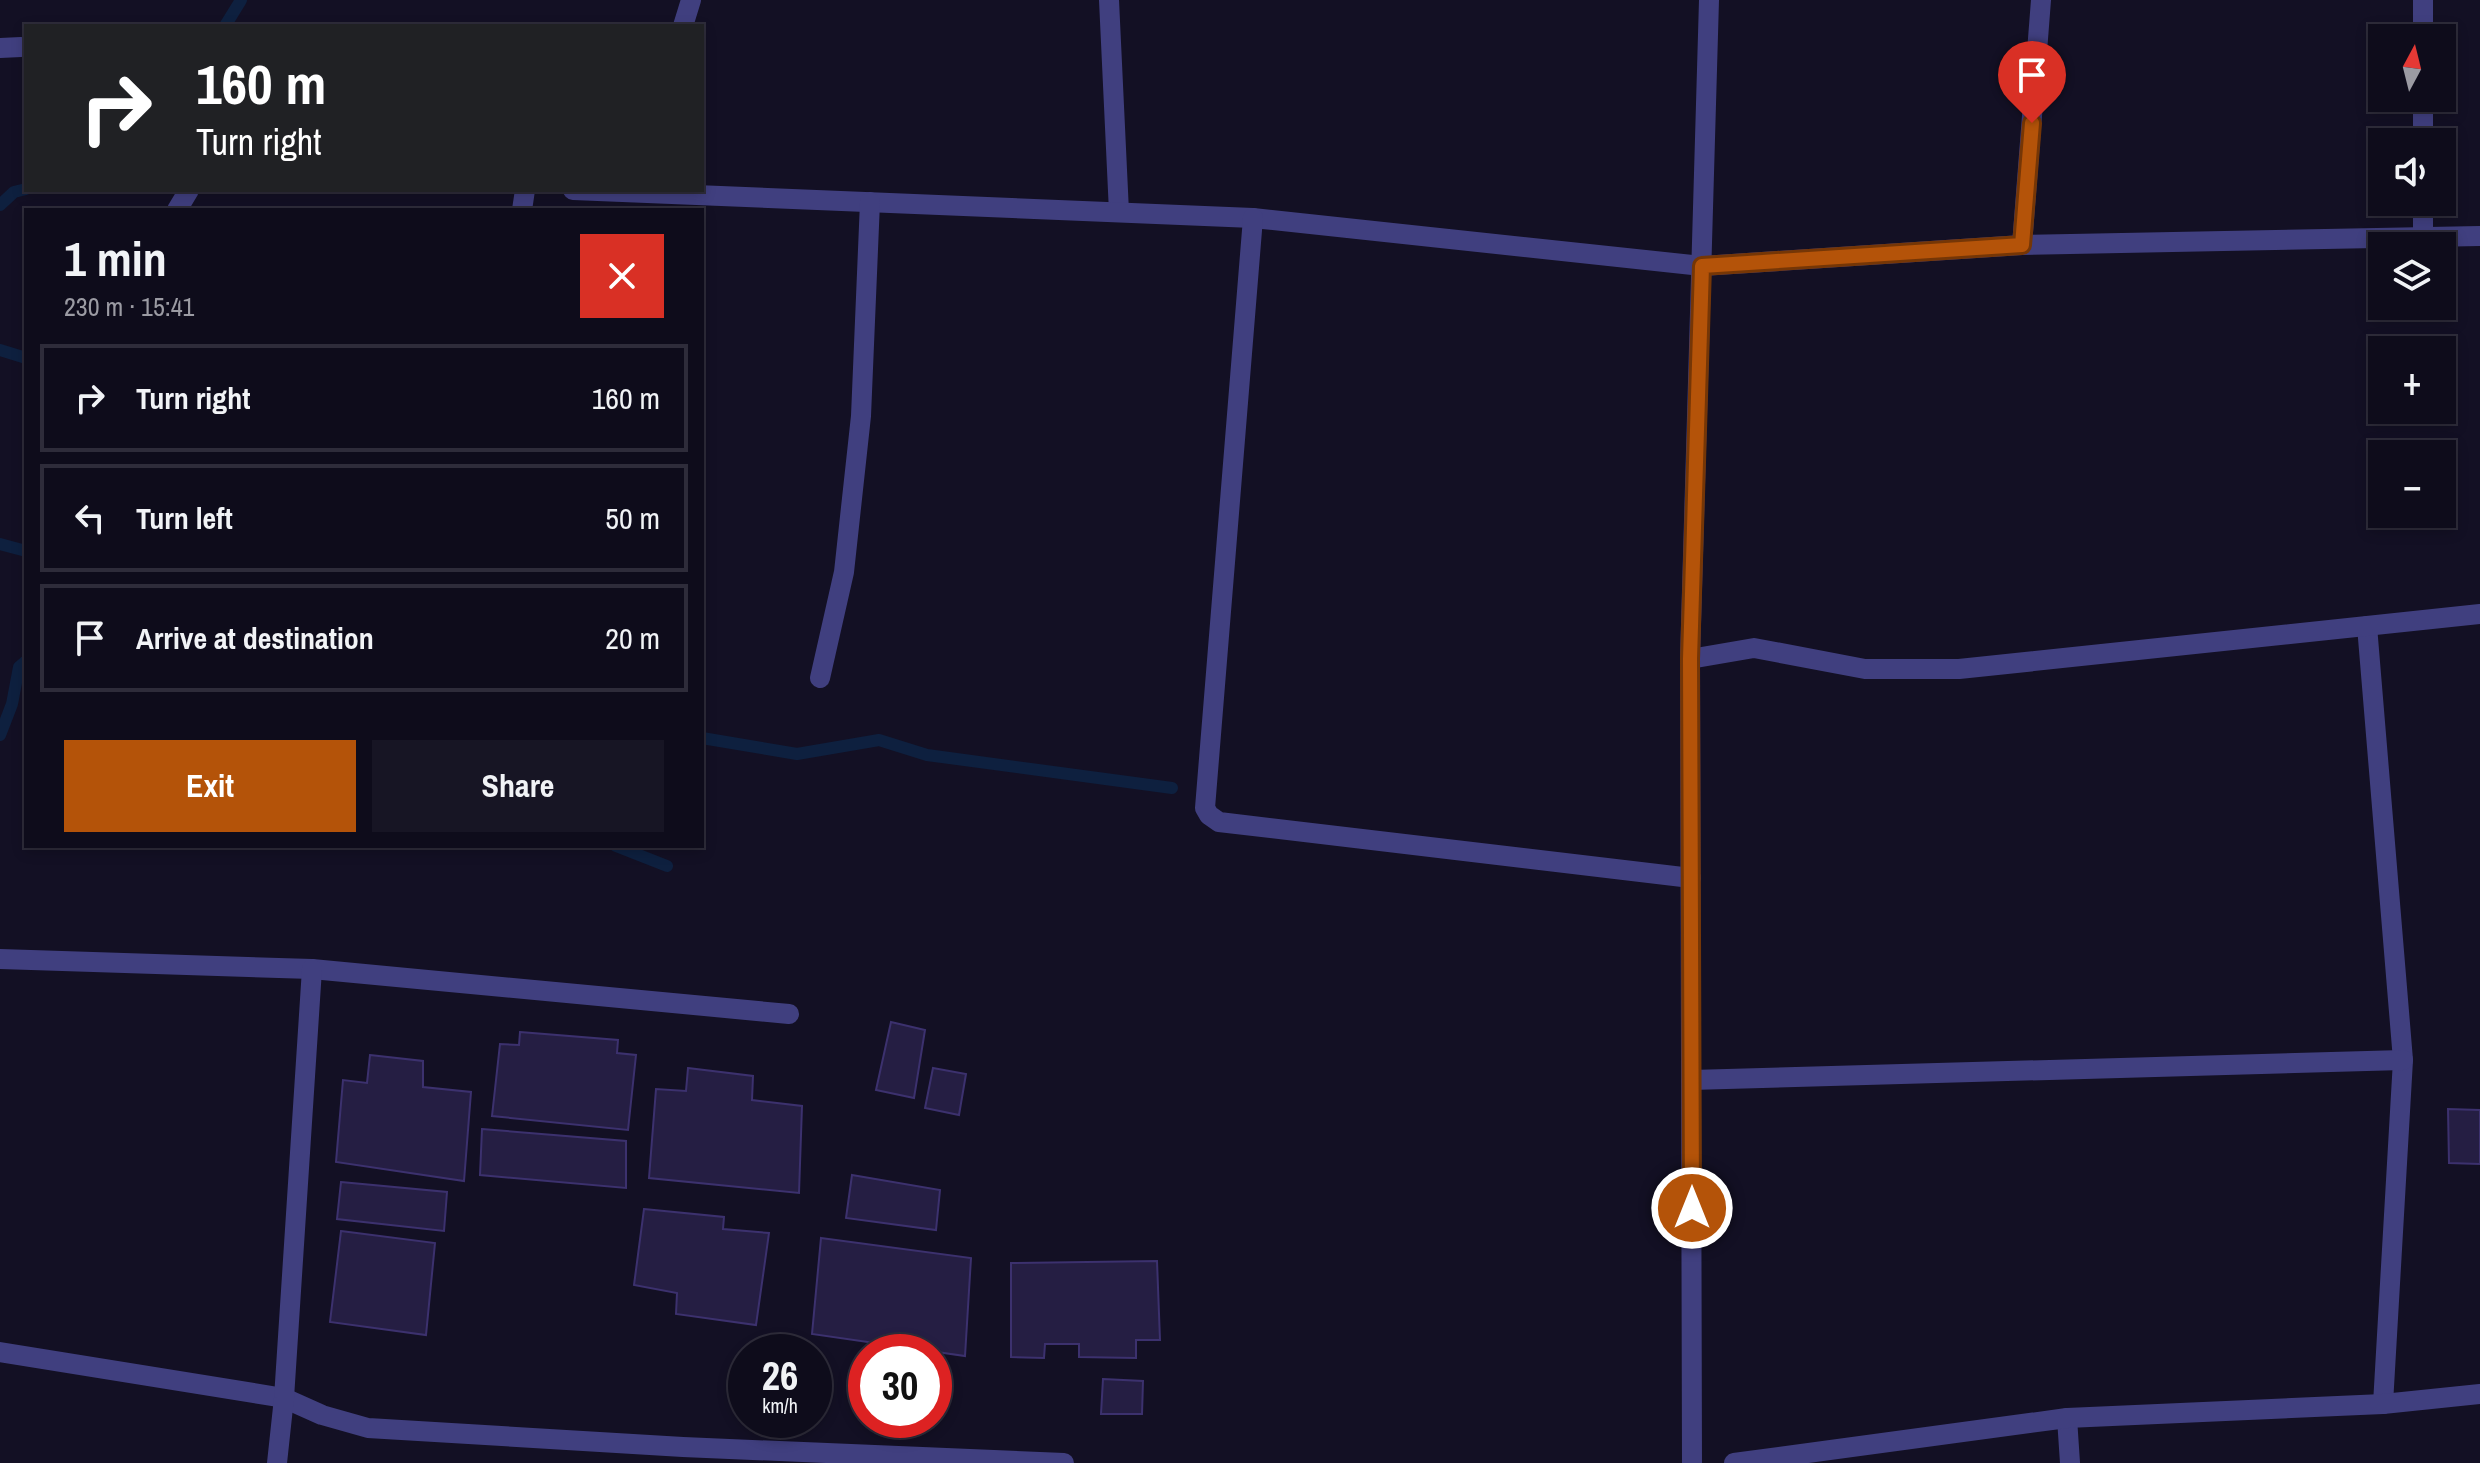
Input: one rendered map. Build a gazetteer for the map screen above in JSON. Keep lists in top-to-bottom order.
{
  "north": "top",
  "page": {
    "map_buttons": ["+", "−"],
    "turn": ["160 m", "Turn right"],
    "heading": ["1 min", "230 m · 15:41"],
    "list": [
      {
        "name": "Turn right",
        "value": "160 m"
      },
      {
        "name": "Turn left",
        "value": "50 m"
      },
      {
        "name": "Arrive at destination",
        "value": "20 m"
      }
    ],
    "buttons": ["Exit", "Share"],
    "speed": "26 km/h",
    "limit": "30"
  }
}
